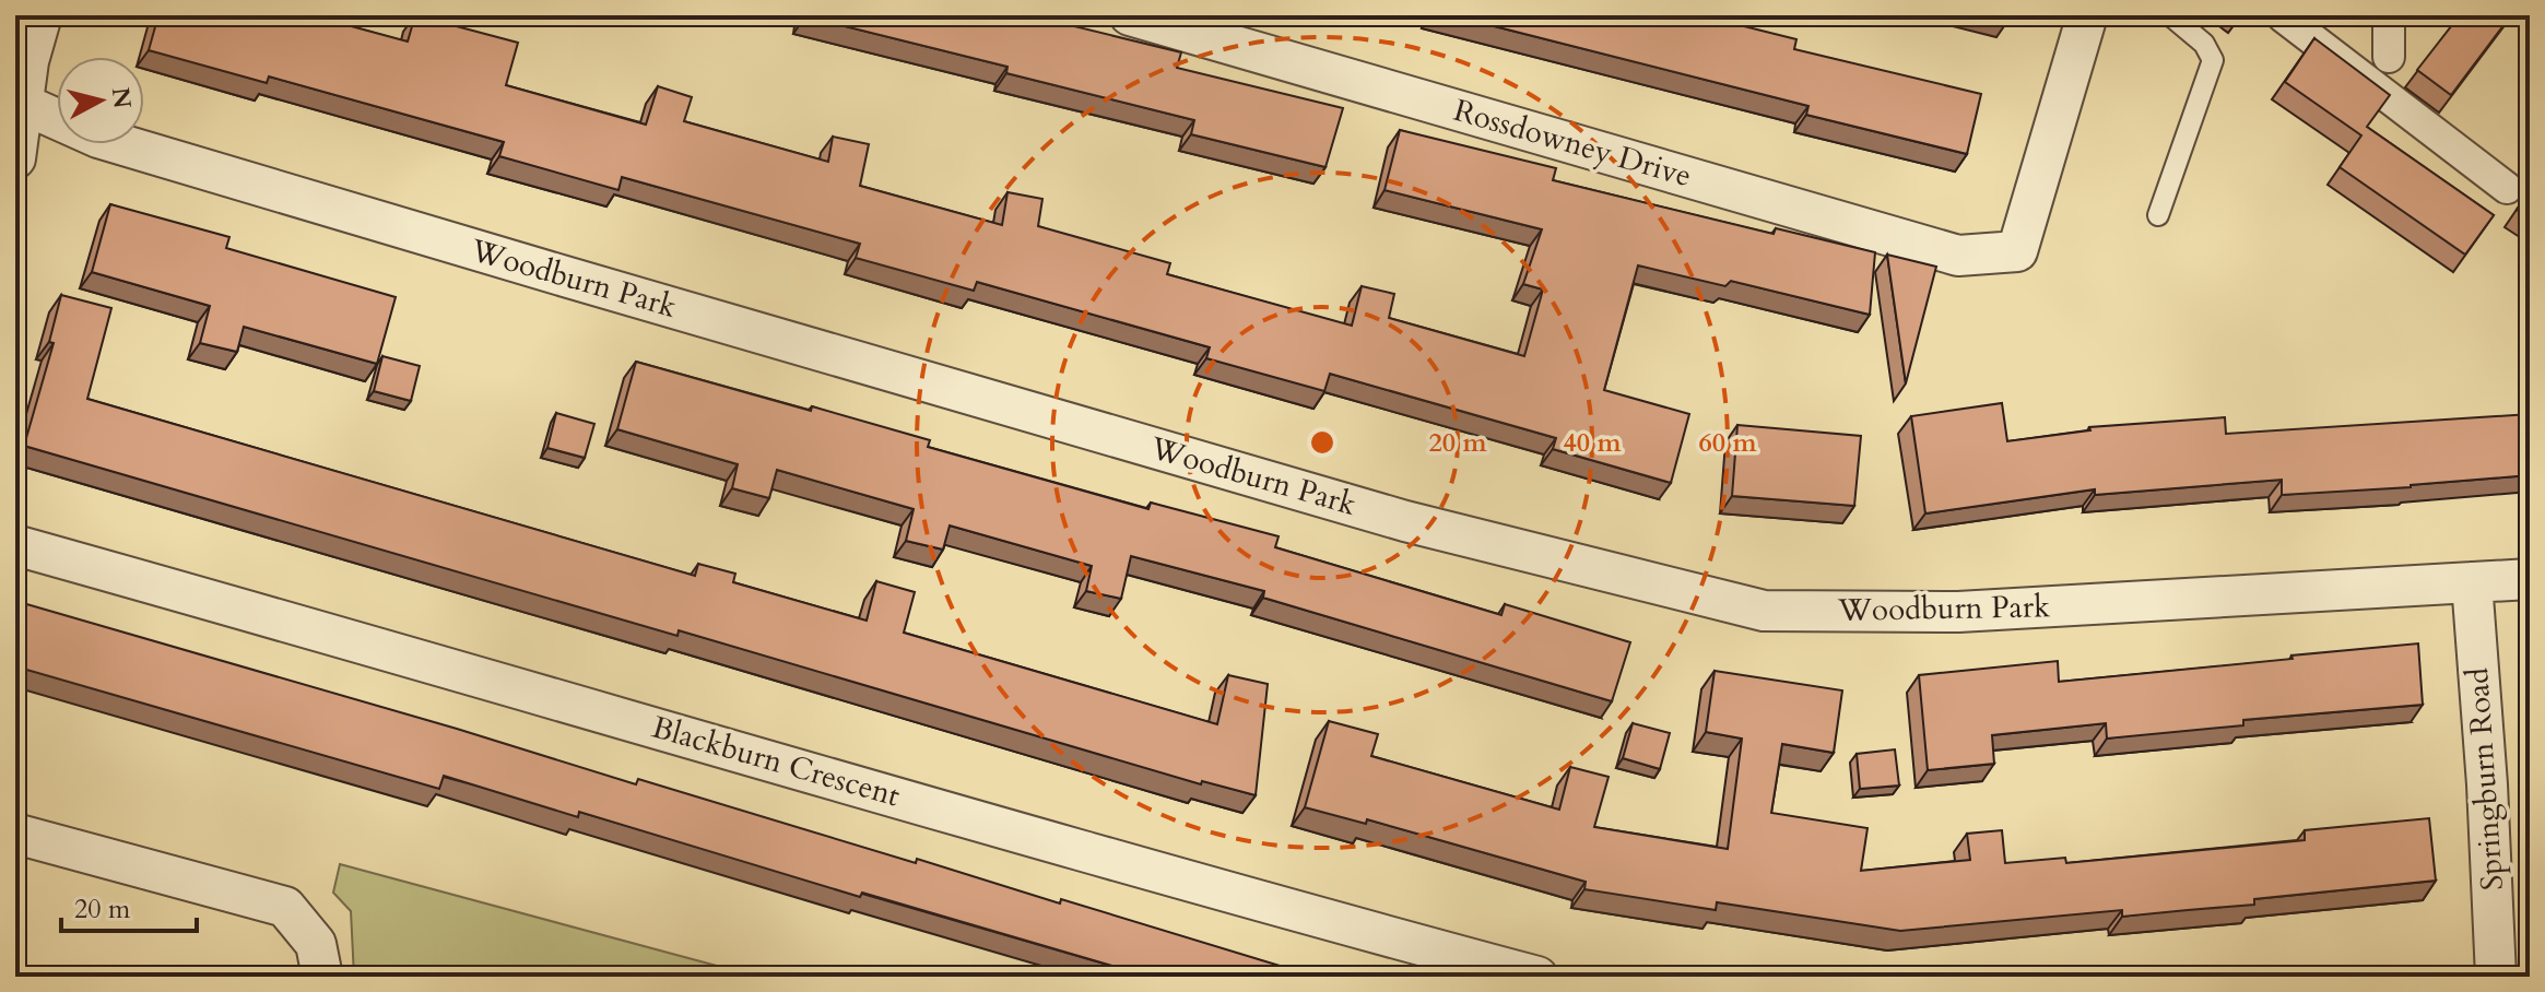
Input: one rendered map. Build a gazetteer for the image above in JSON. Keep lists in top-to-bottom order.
{
  "streets": {
    "street": [
      "Rossdowney Drive",
      "Woodburn Park",
      "Blackburn Crescent",
      "Springburn Road"
    ]
  },
  "crossings": [
    ["Woodburn Park", "Springburn Road"]
  ],
  "scale_bar": "20 m",
  "north": "right",
  "rings": ["20 m", "40 m", "60 m"]
}
